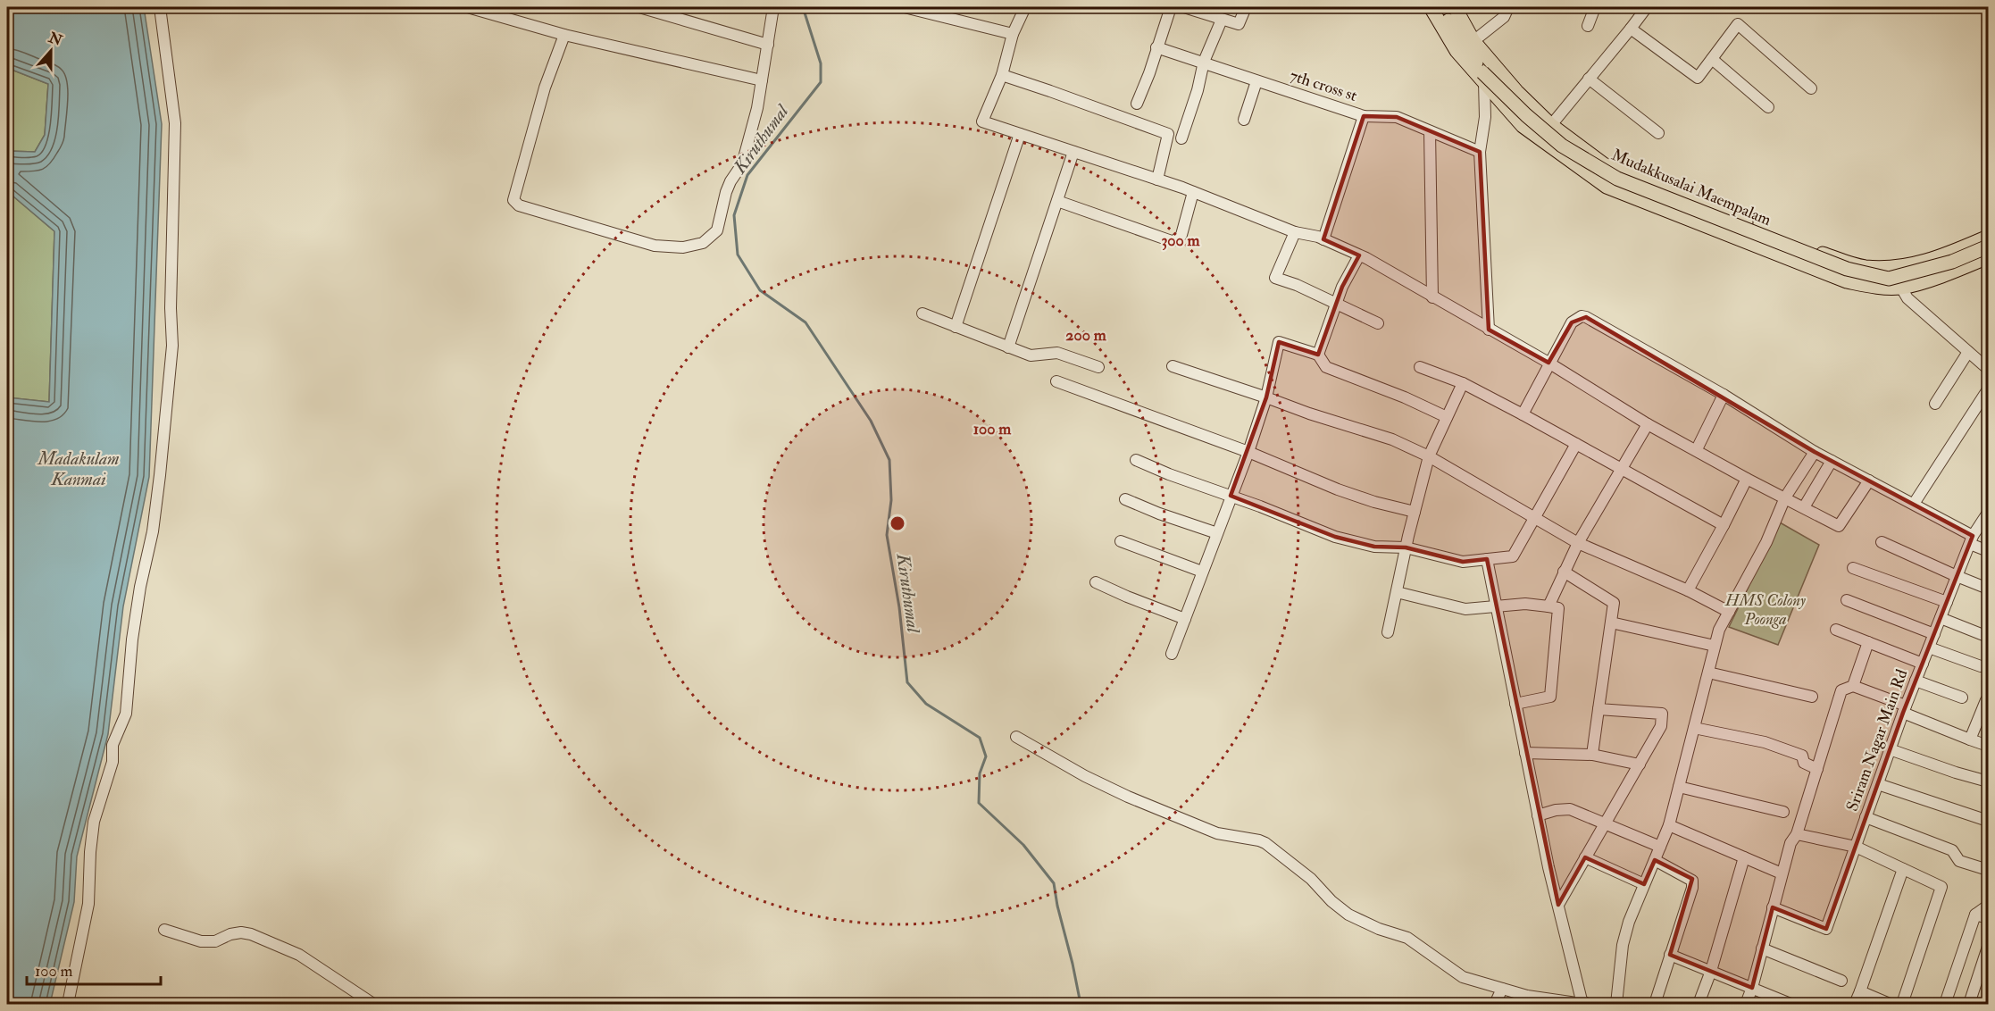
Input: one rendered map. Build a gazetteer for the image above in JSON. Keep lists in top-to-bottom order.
{
  "streets": {
    "main road": ["Mudakkusalai Maempalam"],
    "street": ["7th cross st", "Sriram Nagar Main Rd"]
  },
  "water": ["Kiruthumal", "Madakulam Kanmai"],
  "parks": ["HMS Colony Poonga"],
  "scale_bar": "100 m",
  "north": "top",
  "rings": ["300 m", "200 m", "100 m"]
}
